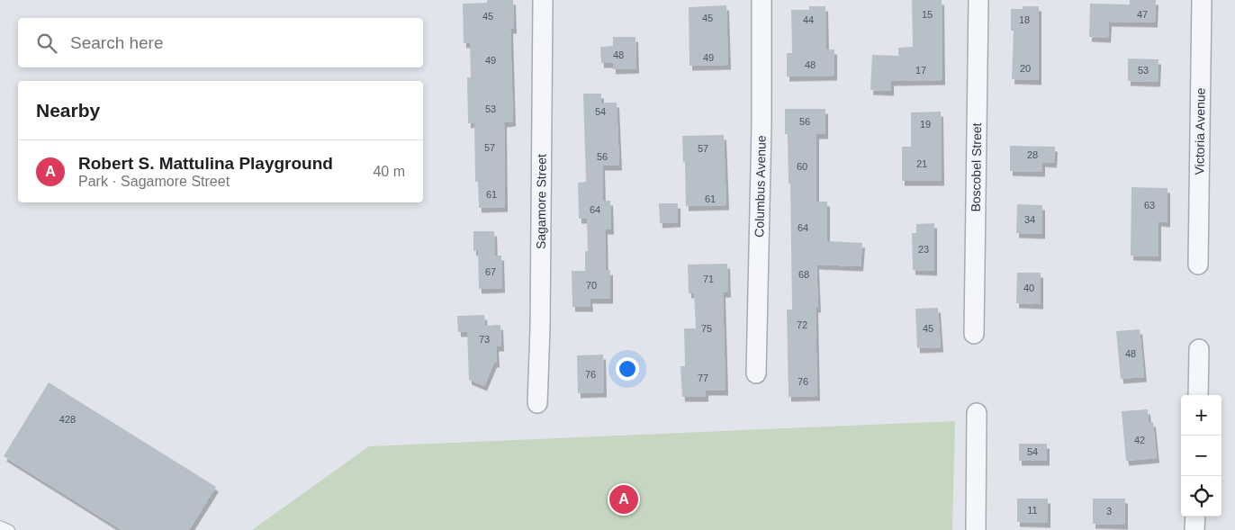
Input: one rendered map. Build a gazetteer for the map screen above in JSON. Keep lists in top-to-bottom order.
{
  "streets": {
    "street": [
      "Victoria Avenue",
      "Boscobel Street",
      "Columbus Avenue",
      "Sagamore Street"
    ]
  },
  "house_numbers": [
    "15",
    "47",
    "45",
    "45",
    "44",
    "18",
    "48",
    "49",
    "49",
    "48",
    "20",
    "17",
    "53",
    "53",
    "54",
    "56",
    "19",
    "57",
    "57",
    "28",
    "56",
    "21",
    "60",
    "61",
    "61",
    "63",
    "64",
    "34",
    "64",
    "23",
    "67",
    "68",
    "71",
    "70",
    "40",
    "72",
    "75",
    "45",
    "73",
    "48",
    "76",
    "77",
    "76",
    "428",
    "42",
    "54",
    "11",
    "3"
  ],
  "page": {
    "search": "Search here",
    "heading": "Nearby",
    "list": [
      {
        "mark": "A",
        "name": "Robert S. Mattulina Playground",
        "note": "Park · Sagamore Street",
        "value": "40 m"
      }
    ],
    "map_buttons": ["+", "−"],
    "pins": "A"
  }
}
